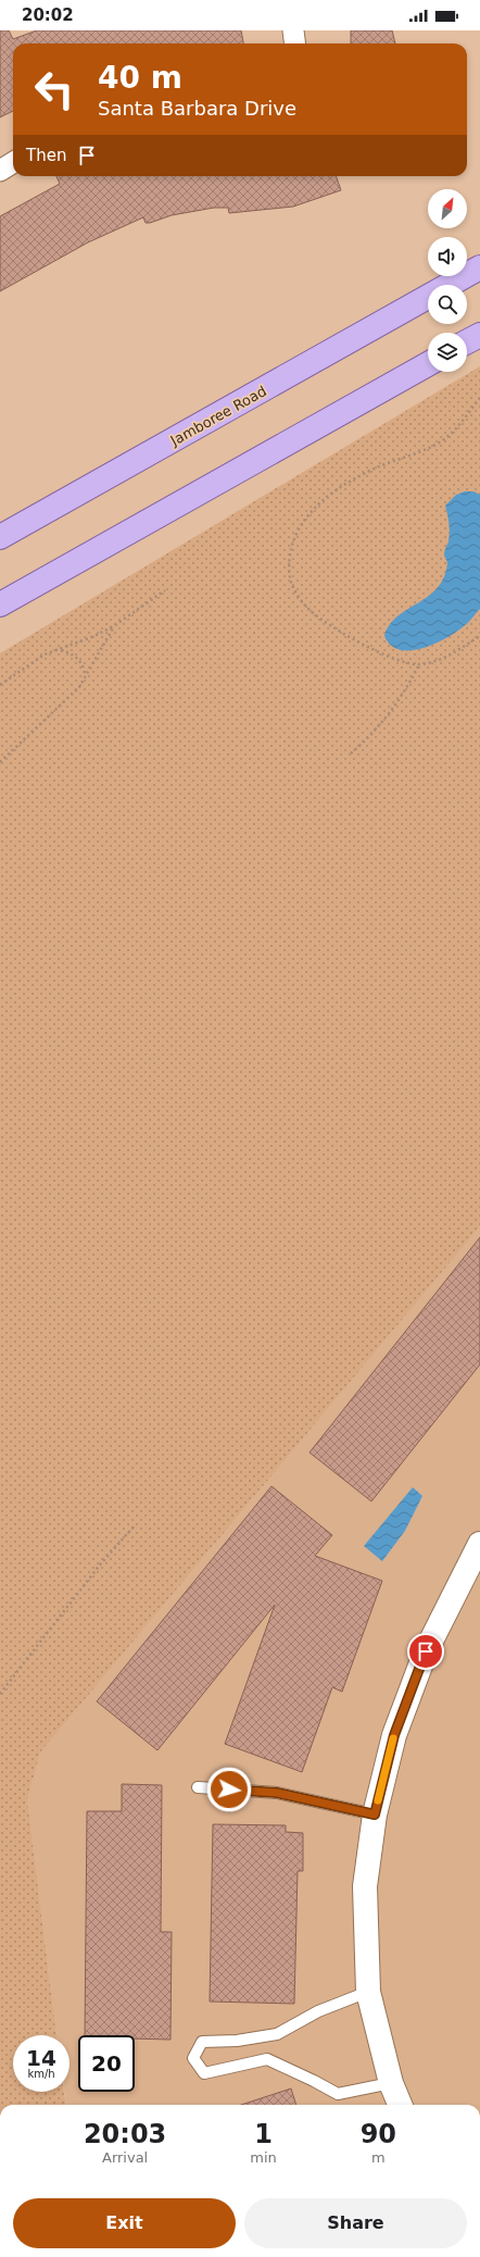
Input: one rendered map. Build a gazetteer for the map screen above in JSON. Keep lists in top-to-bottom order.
{
  "streets": {
    "main road": ["Jamboree Road"]
  },
  "north": "top right",
  "page": {
    "status": "20:02",
    "turn": ["40 m", "Santa Barbara Drive"],
    "then": "Then",
    "speed": "14 km/h",
    "limit": "20",
    "eta": [
      "20:03",
      "Arrival",
      "1",
      "min",
      "90",
      "m"
    ],
    "buttons": ["Exit", "Share"]
  }
}
